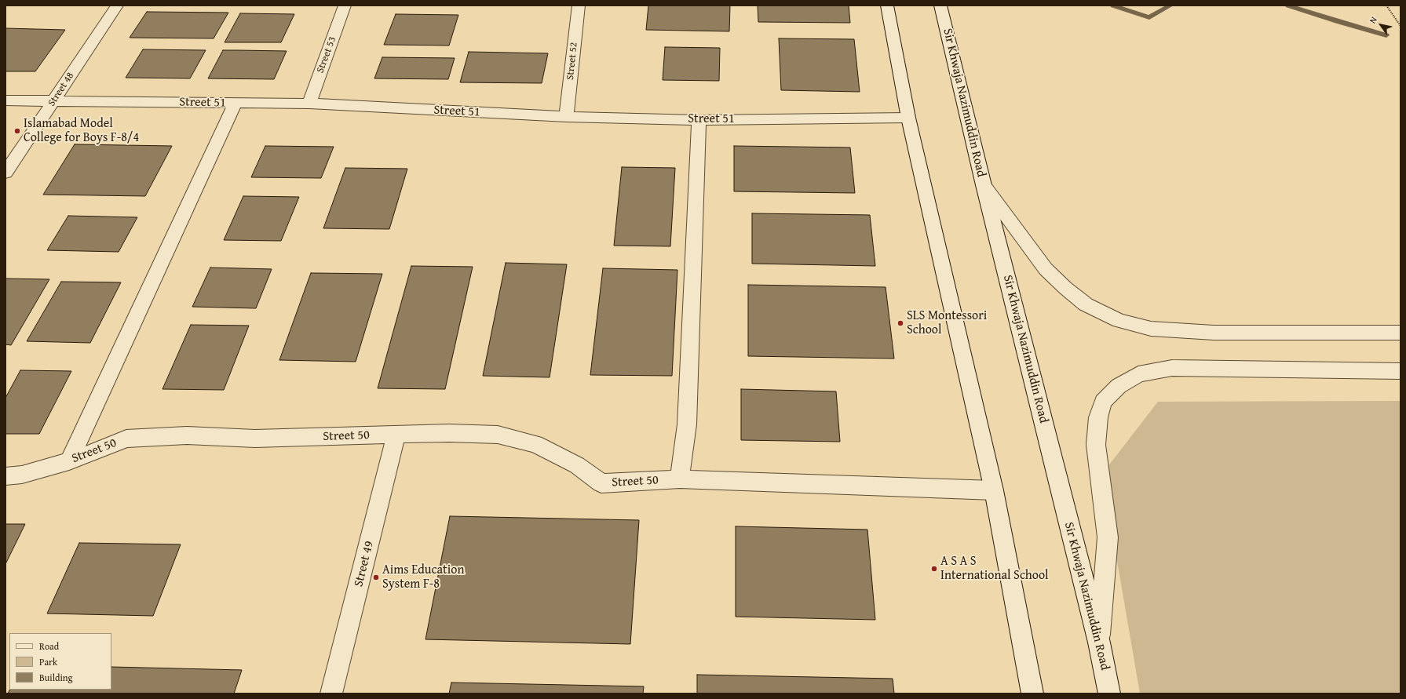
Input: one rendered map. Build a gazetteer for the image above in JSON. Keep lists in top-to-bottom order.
{
  "streets": {
    "street": [
      "Street 53",
      "Street 52",
      "Street 48",
      "Street 51",
      "Sir Khwaja Nazimuddin Road",
      "Street 50",
      "Street 49"
    ]
  },
  "crossings": [
    ["Street 53", "Street 51"],
    ["Street 52", "Street 51"],
    ["Street 48", "Street 51"],
    ["Street 50", "Street 49"]
  ],
  "places": [
    "Islamabad Model College for Boys F-8/4",
    "SLS Montessori School",
    "A S A S International School",
    "Aims Education System F-8"
  ],
  "legend": ["Road", "Park", "Building"],
  "north": "top left"
}
